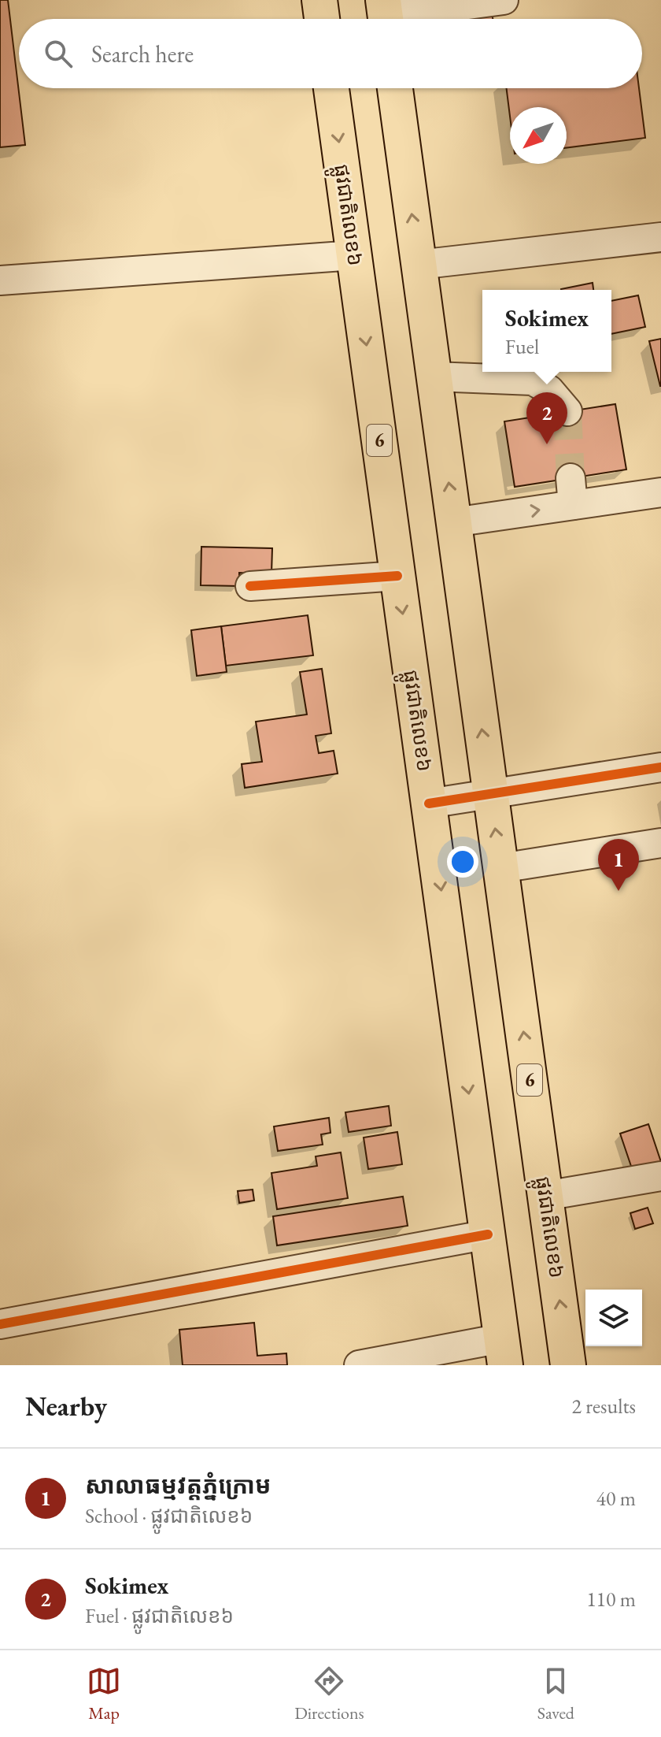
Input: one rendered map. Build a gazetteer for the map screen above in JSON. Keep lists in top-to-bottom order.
{
  "streets": {
    "highway": ["ផ្លូវជាតិលេខ៦", "6"]
  },
  "north": "bottom left",
  "page": {
    "search": "Search here",
    "popup": ["Sokimex", "Fuel"],
    "pins": ["2", "1"],
    "heading": ["Nearby", "2 results"],
    "list": [
      {
        "mark": "1",
        "name": "សាលាធម្មវត្តភ្នំក្រោម",
        "note": "School · ផ្លូវជាតិលេខ៦",
        "value": "40 m"
      },
      {
        "mark": "2",
        "name": "Sokimex",
        "note": "Fuel · ផ្លូវជាតិលេខ៦",
        "value": "110 m"
      }
    ],
    "nav": ["Map", "Directions", "Saved"]
  }
}
